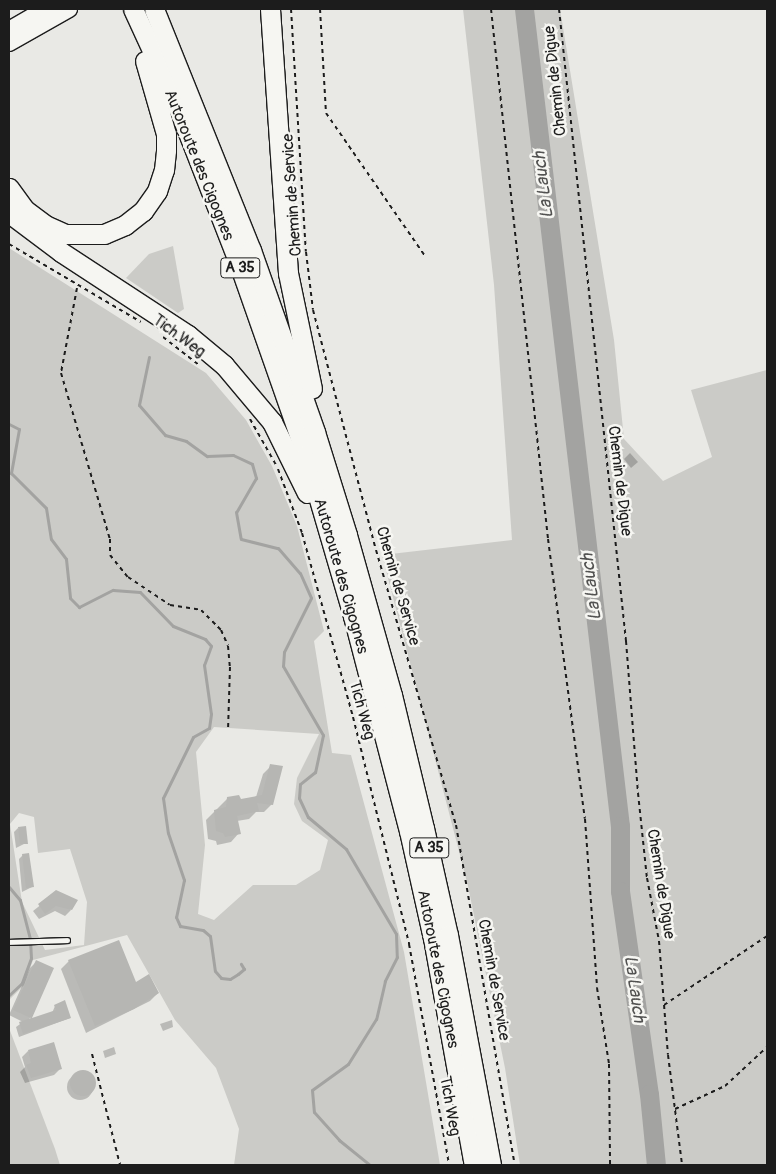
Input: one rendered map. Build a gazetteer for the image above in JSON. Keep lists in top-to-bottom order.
{
  "streets": {
    "highway": ["Autoroute des Cigognes", "A 35"],
    "path": ["Chemin de Digue", "Chemin de Service", "Tich Weg"]
  },
  "water": ["La Lauch"]
}
